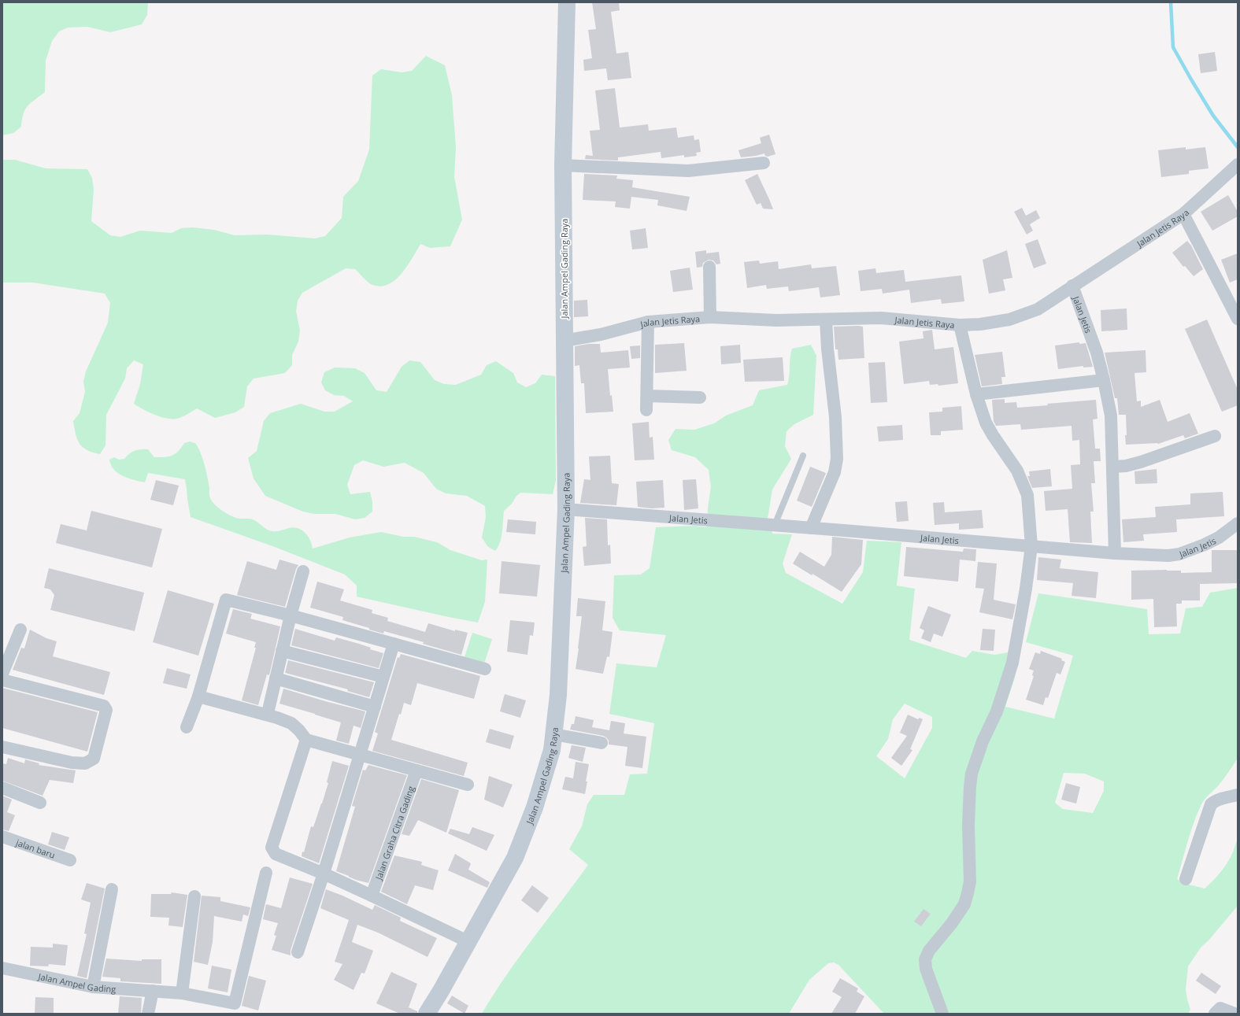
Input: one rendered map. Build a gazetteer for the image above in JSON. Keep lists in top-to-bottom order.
{
  "streets": {
    "main road": ["Jalan Ampel Gading Raya"],
    "street": [
      "Jalan Jetis Raya",
      "Jalan Jetis",
      "Jalan Graha Citra Gading",
      "jalan baru",
      "Jalan Ampel Gading"
    ]
  },
  "crossings": [
    ["Jalan Jetis Raya", "Jalan Ampel Gading Raya"],
    ["Jalan Jetis Raya", "Jalan Jetis"],
    ["Jalan Ampel Gading Raya", "Jalan Jetis"]
  ]
}
